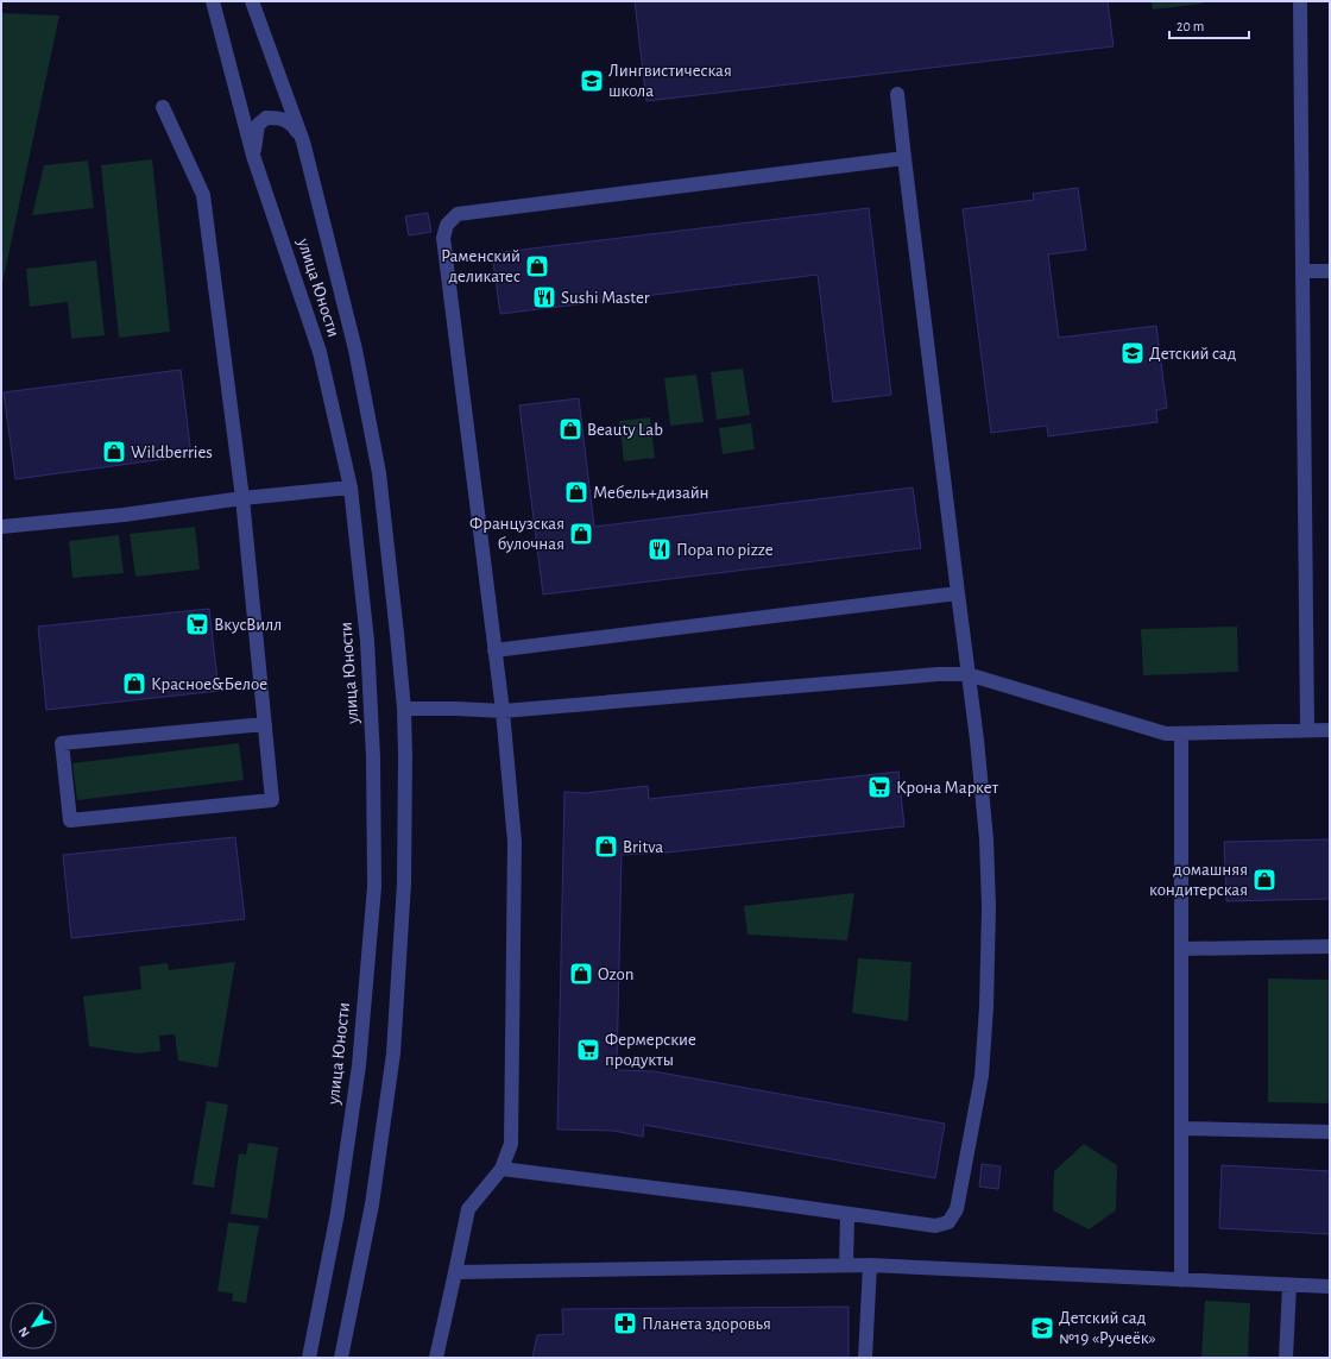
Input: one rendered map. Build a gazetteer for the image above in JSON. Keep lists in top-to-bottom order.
{
  "streets": {
    "street": ["улица Юности"]
  },
  "places": {
    "school or university": ["Лингвистическая школа", "Детский сад", "Детский сад №19 «Ручеёк»"],
    "shop": [
      "Раменский деликатес",
      "Beauty Lab",
      "Wildberries",
      "Мебель+дизайн",
      "Французская булочная",
      "Красное&Белое",
      "Britva",
      "домашняя кондитерская",
      "Ozon"
    ],
    "restaurant": ["Sushi Master", "Пора по pizze"],
    "supermarket": ["ВкусВилл", "Крона Маркет", "Фермерские продукты"],
    "pharmacy": ["Планета здоровья"]
  },
  "scale_bar": "20 m",
  "north": "bottom left"
}
